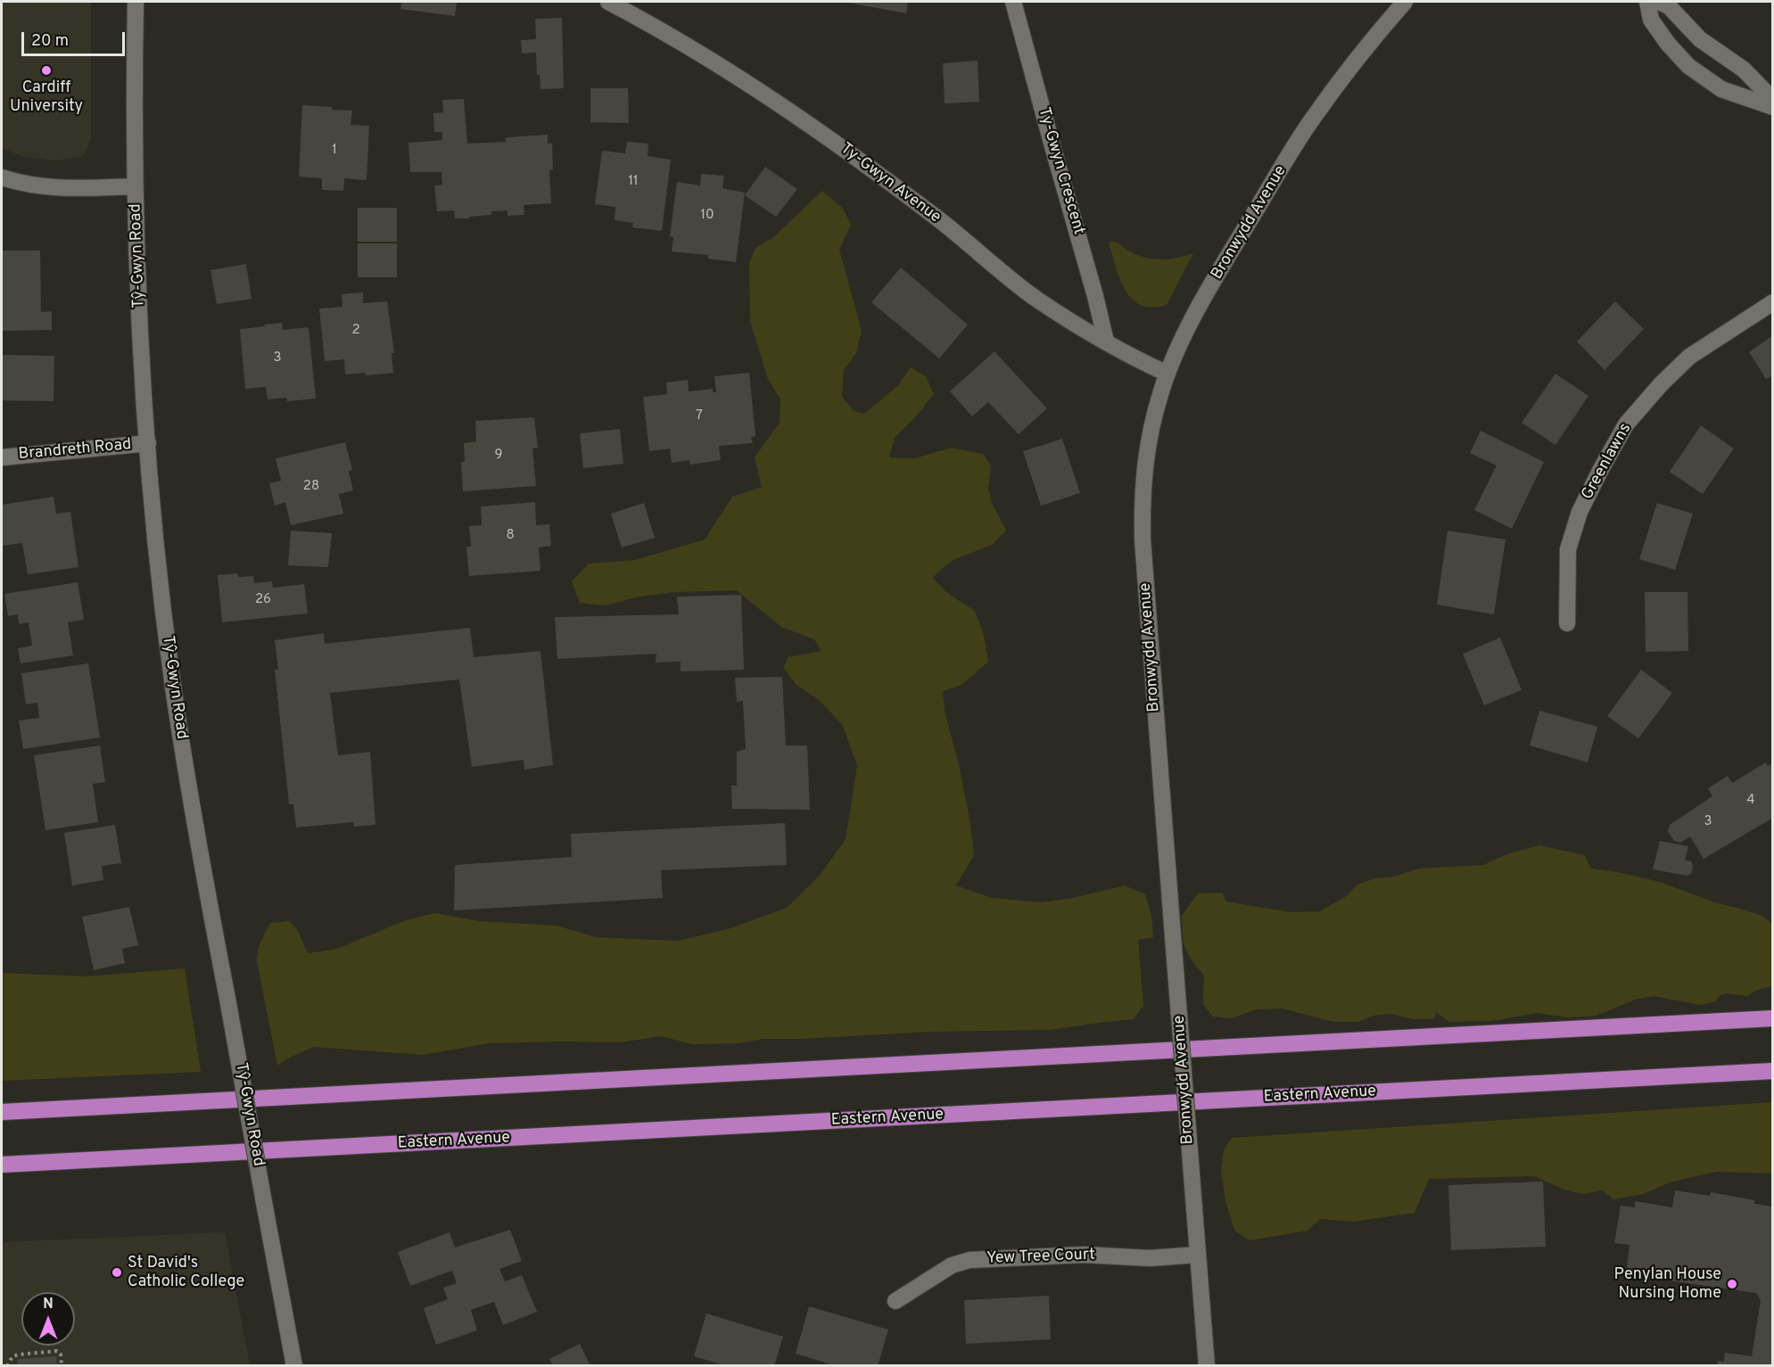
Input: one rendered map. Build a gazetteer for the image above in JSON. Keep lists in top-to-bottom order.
{
  "streets": {
    "highway": ["Eastern Avenue"],
    "street": [
      "Ty-Gwyn Crescent",
      "Ty-Gwyn Avenue",
      "Bronwydd Avenue",
      "Tŷ-Gwyn Road",
      "Brandreth Road",
      "Greenlawns",
      "Yew Tree Court"
    ]
  },
  "crossings": [
    ["Ty-Gwyn Crescent", "Ty-Gwyn Avenue"],
    ["Ty-Gwyn Avenue", "Bronwydd Avenue"],
    ["Bronwydd Avenue", "Yew Tree Court"],
    ["Tŷ-Gwyn Road", "Brandreth Road"]
  ],
  "places": ["Cardiff University", "St David's Catholic College", "Penylan House Nursing Home"],
  "house_numbers": [
    "1",
    "11",
    "10",
    "2",
    "3",
    "7",
    "9",
    "28",
    "8",
    "26",
    "4",
    "3"
  ],
  "scale_bar": "20 m",
  "north": "top"
}
